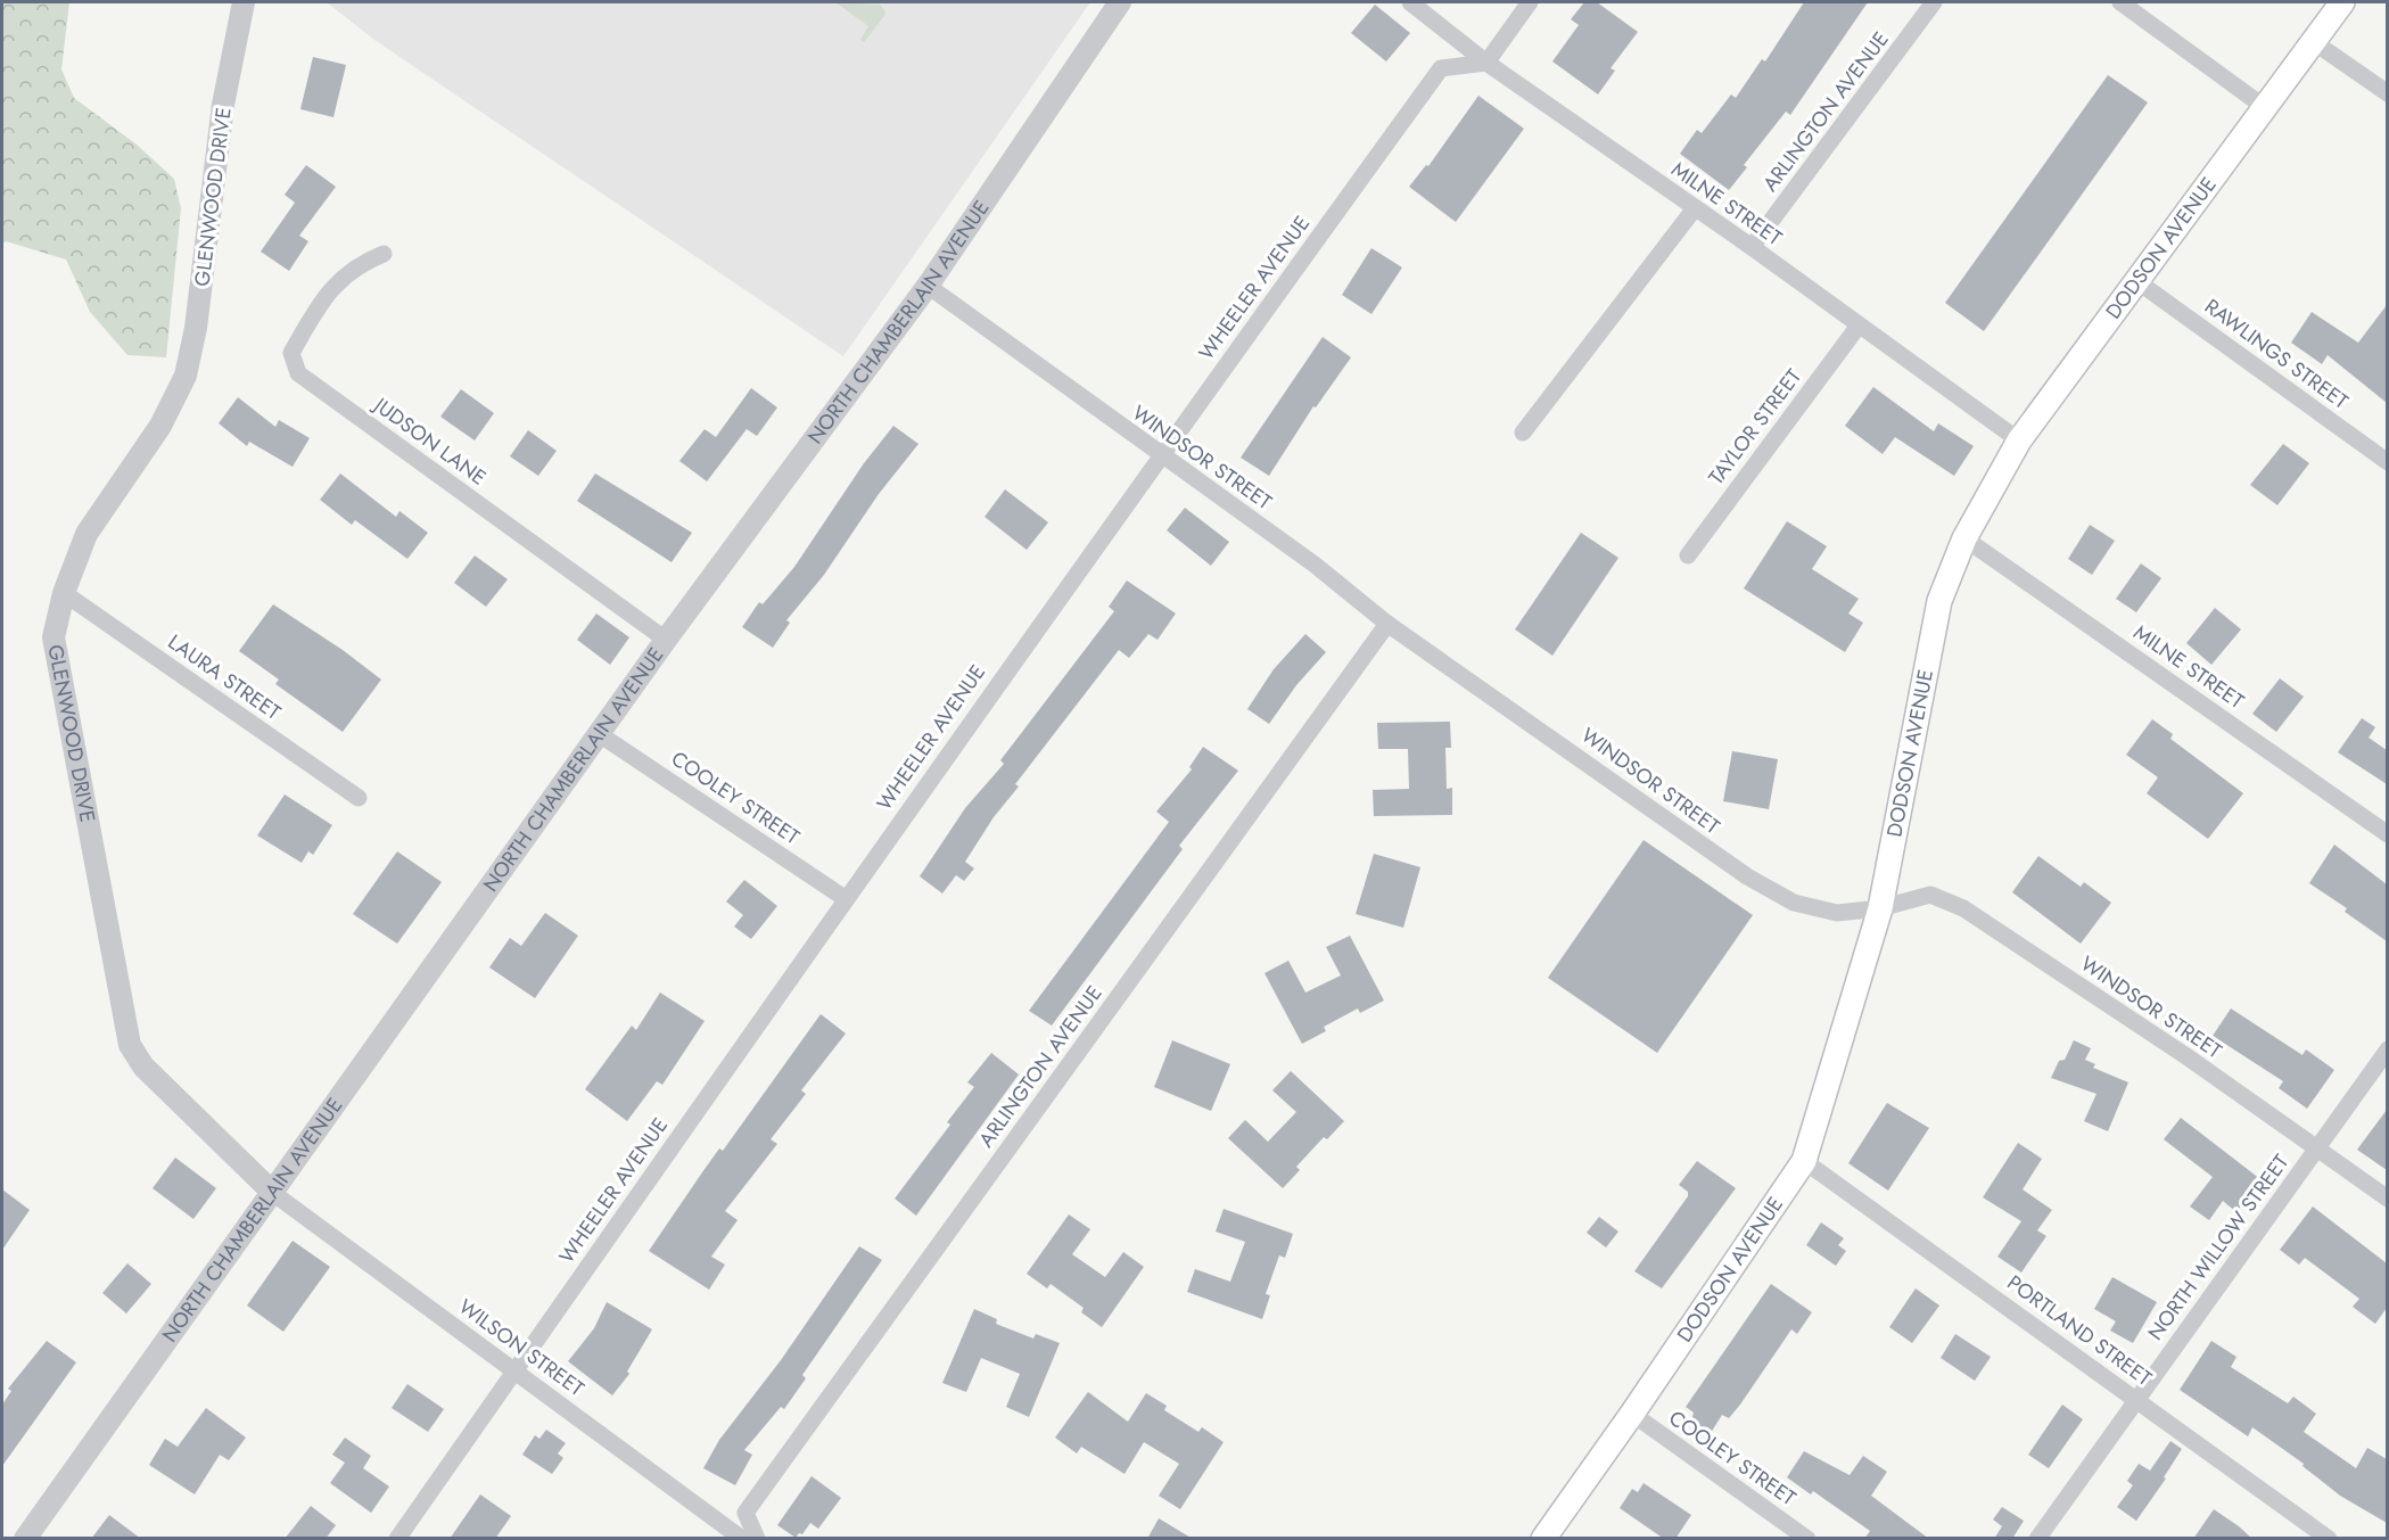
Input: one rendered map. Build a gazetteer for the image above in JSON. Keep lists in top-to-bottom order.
{
  "streets": {
    "main road": ["DODSON AVENUE"],
    "street": [
      "ARLINGTON AVENUE",
      "GLENWOOD DRIVE",
      "MILNE STREET",
      "WHEELER AVENUE",
      "NORTH CHAMBERLAIN AVENUE",
      "RAWLINGS STREET",
      "TAYLOR STREET",
      "JUDSON LANE",
      "WINDSOR STREET",
      "LAURA STREET",
      "COOLEY STREET",
      "NORTH WILLOW STREET",
      "PORTLAND STREET",
      "WILSON STREET"
    ]
  },
  "crossings": [
    ["ARLINGTON AVENUE", "MILNE STREET"],
    ["ARLINGTON AVENUE", "WINDSOR STREET"],
    ["GLENWOOD DRIVE", "NORTH CHAMBERLAIN AVENUE"],
    ["GLENWOOD DRIVE", "LAURA STREET"],
    ["GLENWOOD DRIVE", "WILSON STREET"],
    ["MILNE STREET", "DODSON AVENUE"],
    ["MILNE STREET", "WHEELER AVENUE"],
    ["MILNE STREET", "TAYLOR STREET"],
    ["DODSON AVENUE", "RAWLINGS STREET"],
    ["DODSON AVENUE", "WINDSOR STREET"],
    ["DODSON AVENUE", "COOLEY STREET"],
    ["DODSON AVENUE", "PORTLAND STREET"],
    ["WHEELER AVENUE", "WINDSOR STREET"],
    ["WHEELER AVENUE", "COOLEY STREET"],
    ["WHEELER AVENUE", "WILSON STREET"],
    ["NORTH CHAMBERLAIN AVENUE", "JUDSON LANE"],
    ["NORTH CHAMBERLAIN AVENUE", "WINDSOR STREET"],
    ["NORTH CHAMBERLAIN AVENUE", "COOLEY STREET"],
    ["NORTH CHAMBERLAIN AVENUE", "WILSON STREET"],
    ["WINDSOR STREET", "NORTH WILLOW STREET"],
    ["NORTH WILLOW STREET", "PORTLAND STREET"]
  ]
}
